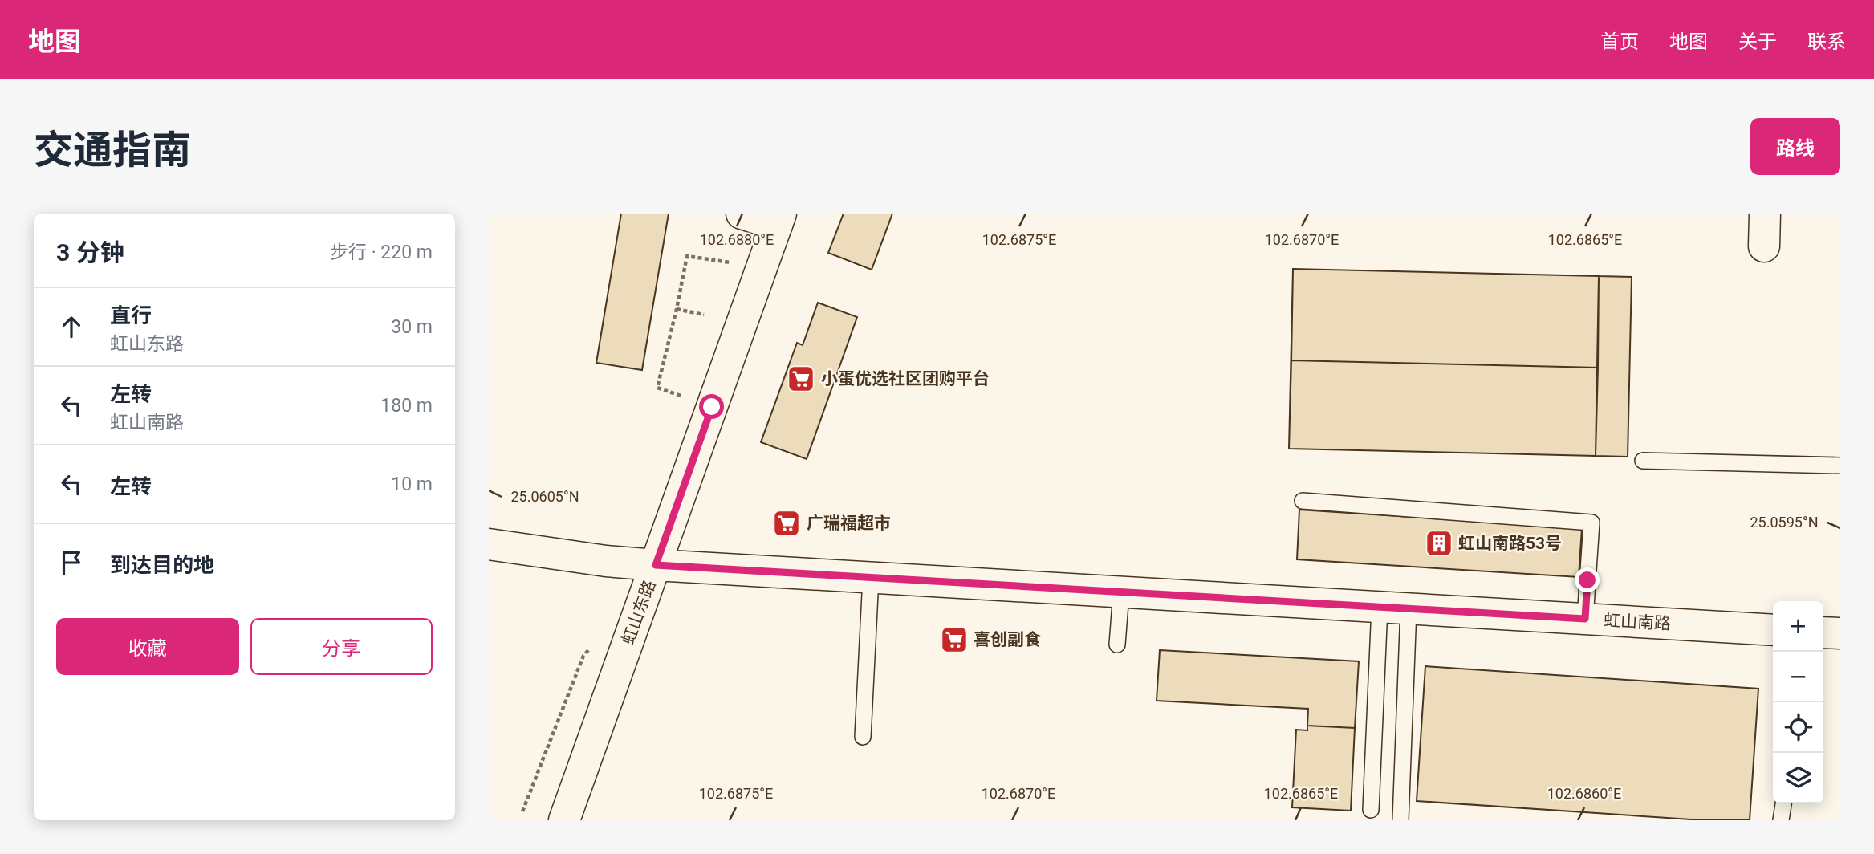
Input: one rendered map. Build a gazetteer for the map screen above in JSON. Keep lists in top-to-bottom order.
{
  "streets": {
    "street": ["虹山东路", "虹山南路"]
  },
  "crossings": [
    ["虹山东路", "虹山南路"]
  ],
  "places": {
    "supermarket": ["小蛋优选社区团购平台", "广瑞福超市", "喜创副食"],
    "building": ["虹山南路53号"]
  },
  "page": {
    "header": "地图",
    "nav": [
      "首页",
      "地图",
      "关于",
      "联系"
    ],
    "title": "交通指南",
    "buttons": [
      "路线",
      ["收藏", "分享"]
    ],
    "heading": ["3 分钟", "步行 · 220 m"],
    "list": [
      ["直行", "虹山东路", "30 m"],
      ["左转", "虹山南路", "180 m"],
      ["左转", "10 m"],
      "到达目的地"
    ],
    "map_buttons": ["+", "−"]
  },
  "coordinates": [
    "102.6880°E",
    "102.6875°E",
    "102.6870°E",
    "102.6865°E",
    "25.0605°N",
    "25.0595°N",
    "102.6860°E"
  ]
}
